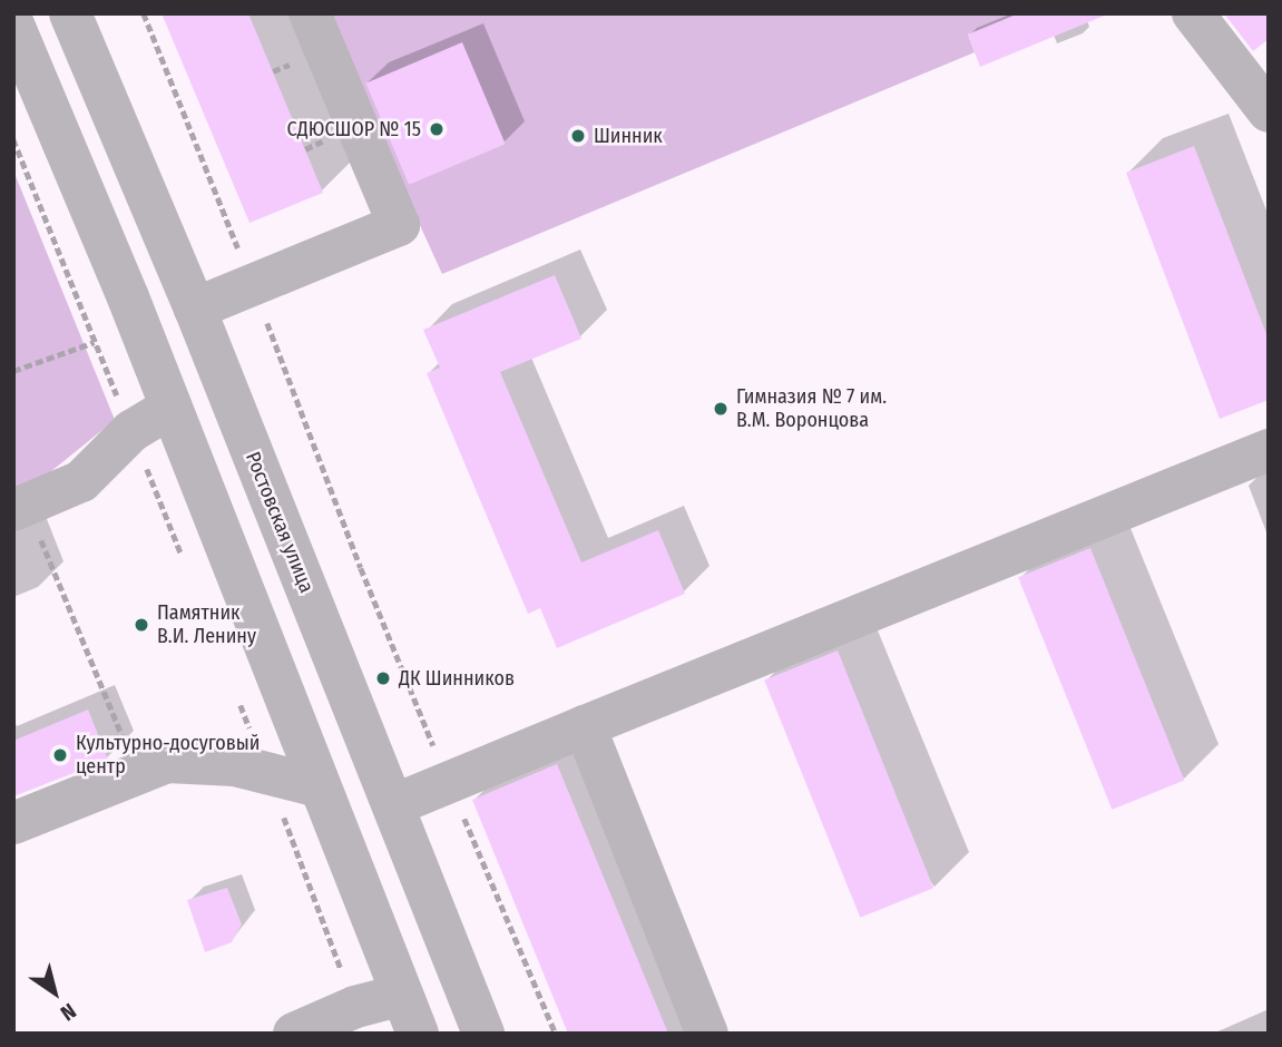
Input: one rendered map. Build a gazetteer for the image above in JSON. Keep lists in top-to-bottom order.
{
  "streets": {
    "street": ["Ростовская улица"]
  },
  "places": [
    "СДЮСШОР № 15",
    "Шинник",
    "Гимназия № 7 им. В.М. Воронцова",
    "Памятник В.И. Ленину",
    "ДК Шинников",
    "Культурно-досуговый центр"
  ],
  "north": "bottom right"
}
